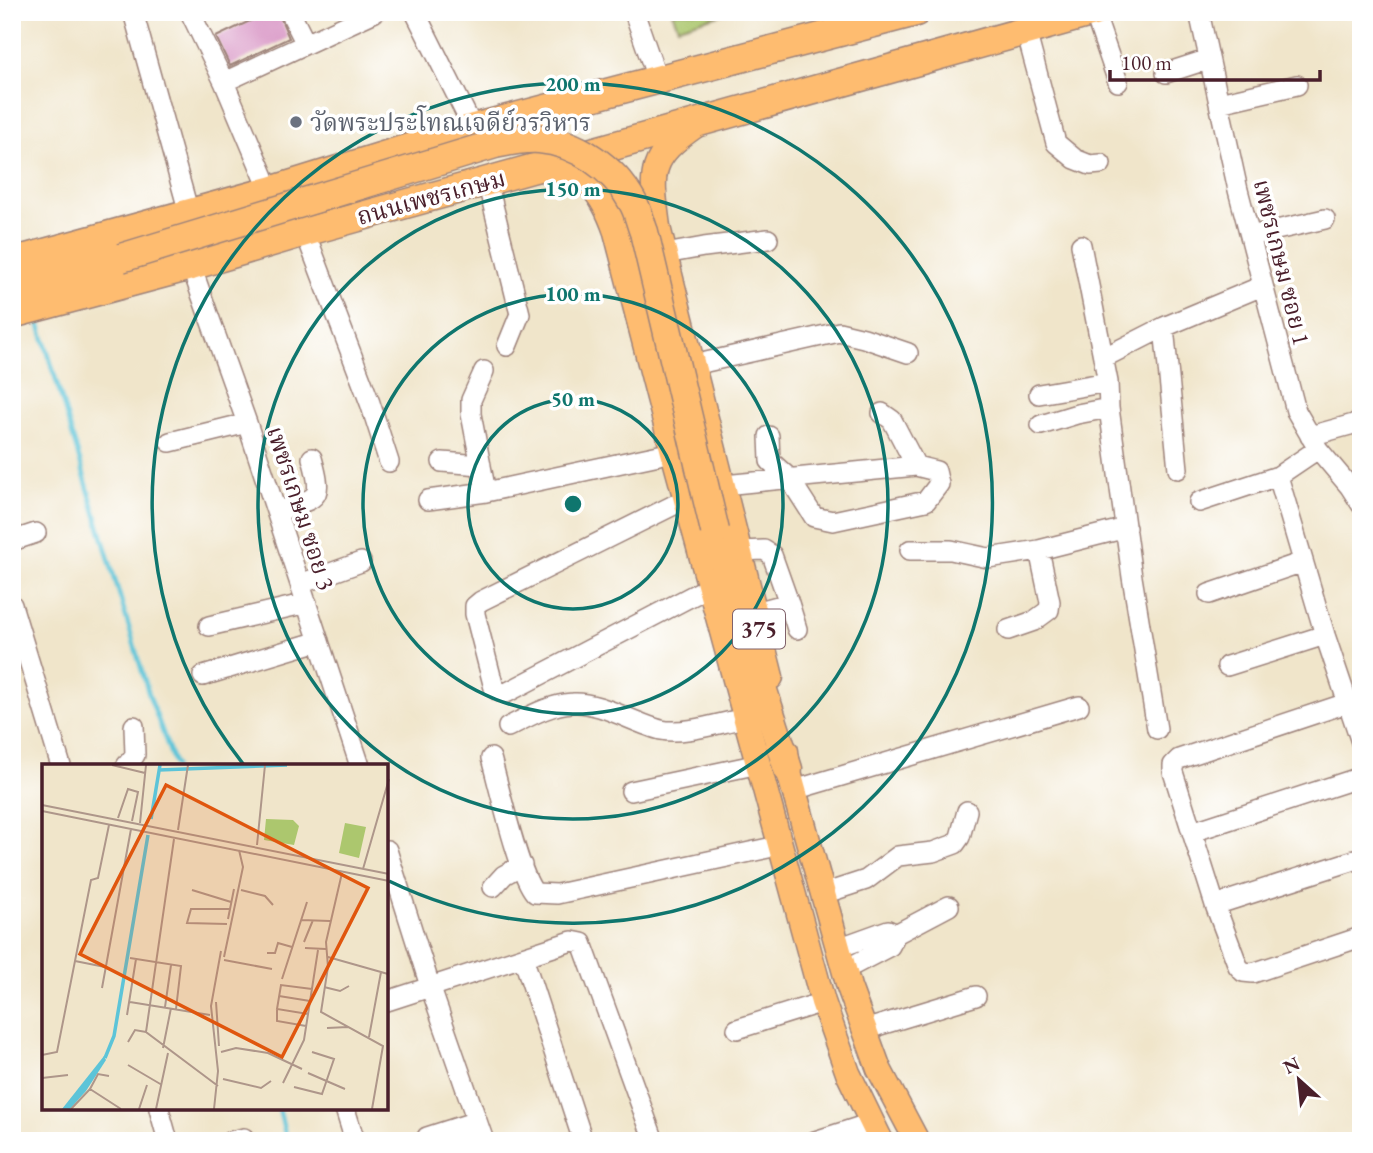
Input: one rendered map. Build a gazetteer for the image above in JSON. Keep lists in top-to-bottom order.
{
  "streets": {
    "highway": ["ถนนเพชรเกษม"],
    "main road": ["375"],
    "street": ["เพชรเกษม ซอย 1", "เพชรเกษม ซอย 3"]
  },
  "crossings": [
    ["ถนนเพชรเกษม", "เพชรเกษม ซอย 3"],
    ["ถนนเพชรเกษม", "375"]
  ],
  "places": ["วัดพระประโทณเจดีย์วรวิหาร"],
  "scale_bar": "100 m",
  "north": "top left",
  "rings": [
    "200 m",
    "150 m",
    "100 m",
    "50 m"
  ]
}
